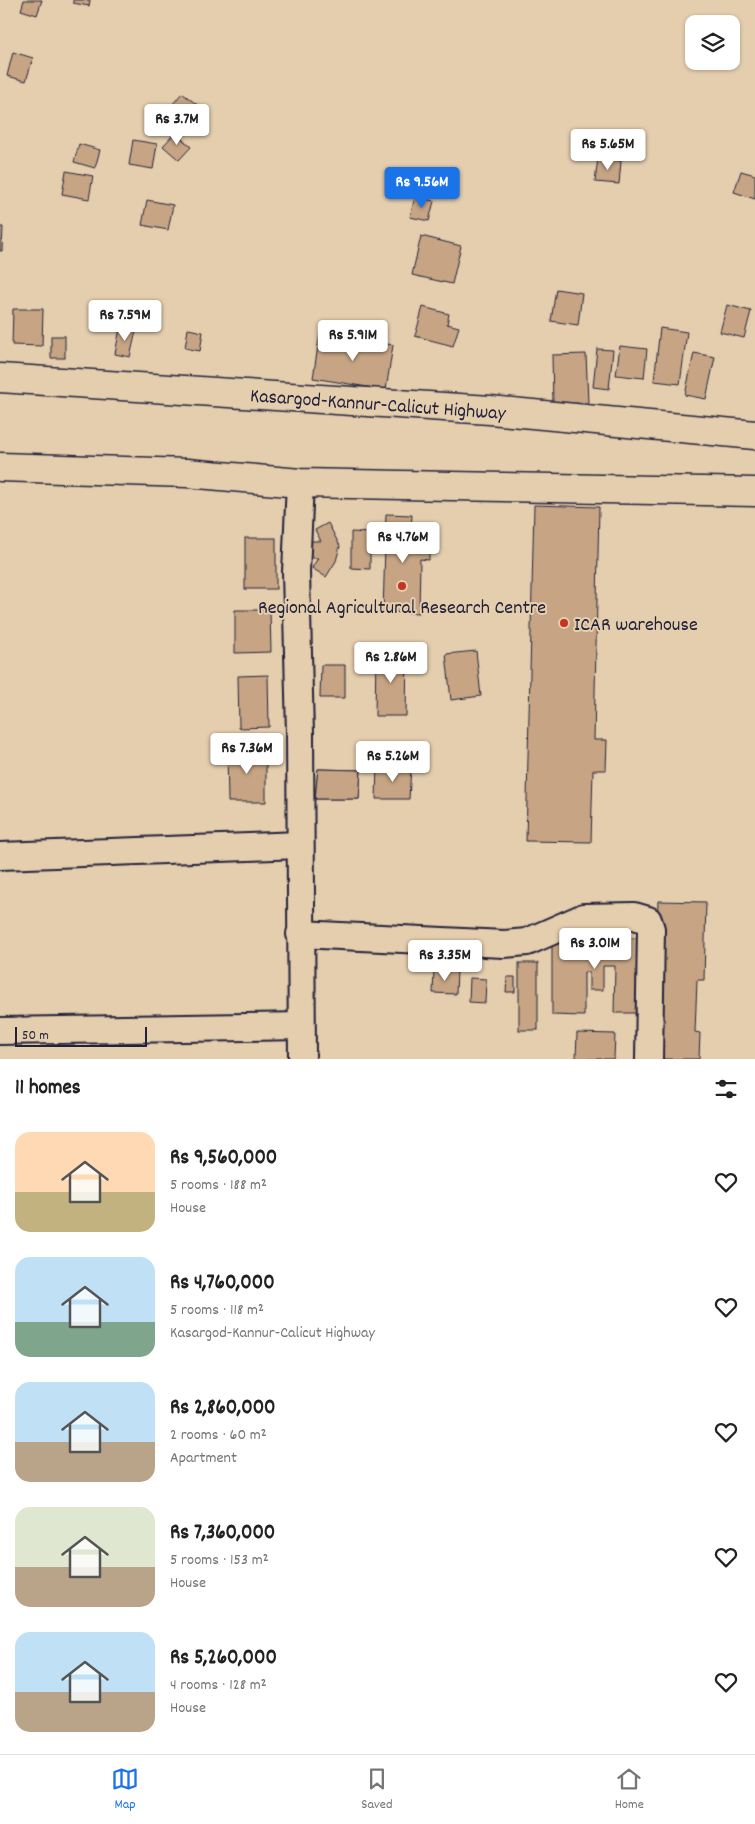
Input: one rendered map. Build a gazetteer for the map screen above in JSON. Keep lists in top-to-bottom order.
{
  "streets": {
    "highway": ["Kasargod-Kannur-Calicut Highway"]
  },
  "places": ["Regional Agricultural Research Centre", "ICAR warehouse"],
  "scale_bar": "50 m",
  "page": {
    "price": [
      "Rs 3.7M",
      "Rs 5.65M",
      "Rs 9.56M",
      "Rs 7.59M",
      "Rs 5.91M",
      "Rs 4.76M",
      "Rs 2.86M",
      "Rs 7.36M",
      "Rs 5.26M",
      "Rs 3.01M",
      "Rs 3.35M"
    ],
    "scale": "50 m",
    "heading": "11 homes",
    "list": [
      {
        "name": "Rs 9,560,000",
        "note": "5 rooms · 188 m² · House"
      },
      {
        "name": "Rs 4,760,000",
        "note": "5 rooms · 118 m² · Kasargod-Kannur-Calicut Highway"
      },
      {
        "name": "Rs 2,860,000",
        "note": "2 rooms · 60 m² · Apartment"
      },
      {
        "name": "Rs 7,360,000",
        "note": "5 rooms · 153 m² · House"
      },
      {
        "name": "Rs 5,260,000",
        "note": "4 rooms · 128 m² · House"
      }
    ],
    "tabs": ["Map", "Saved", "Home"]
  }
}
